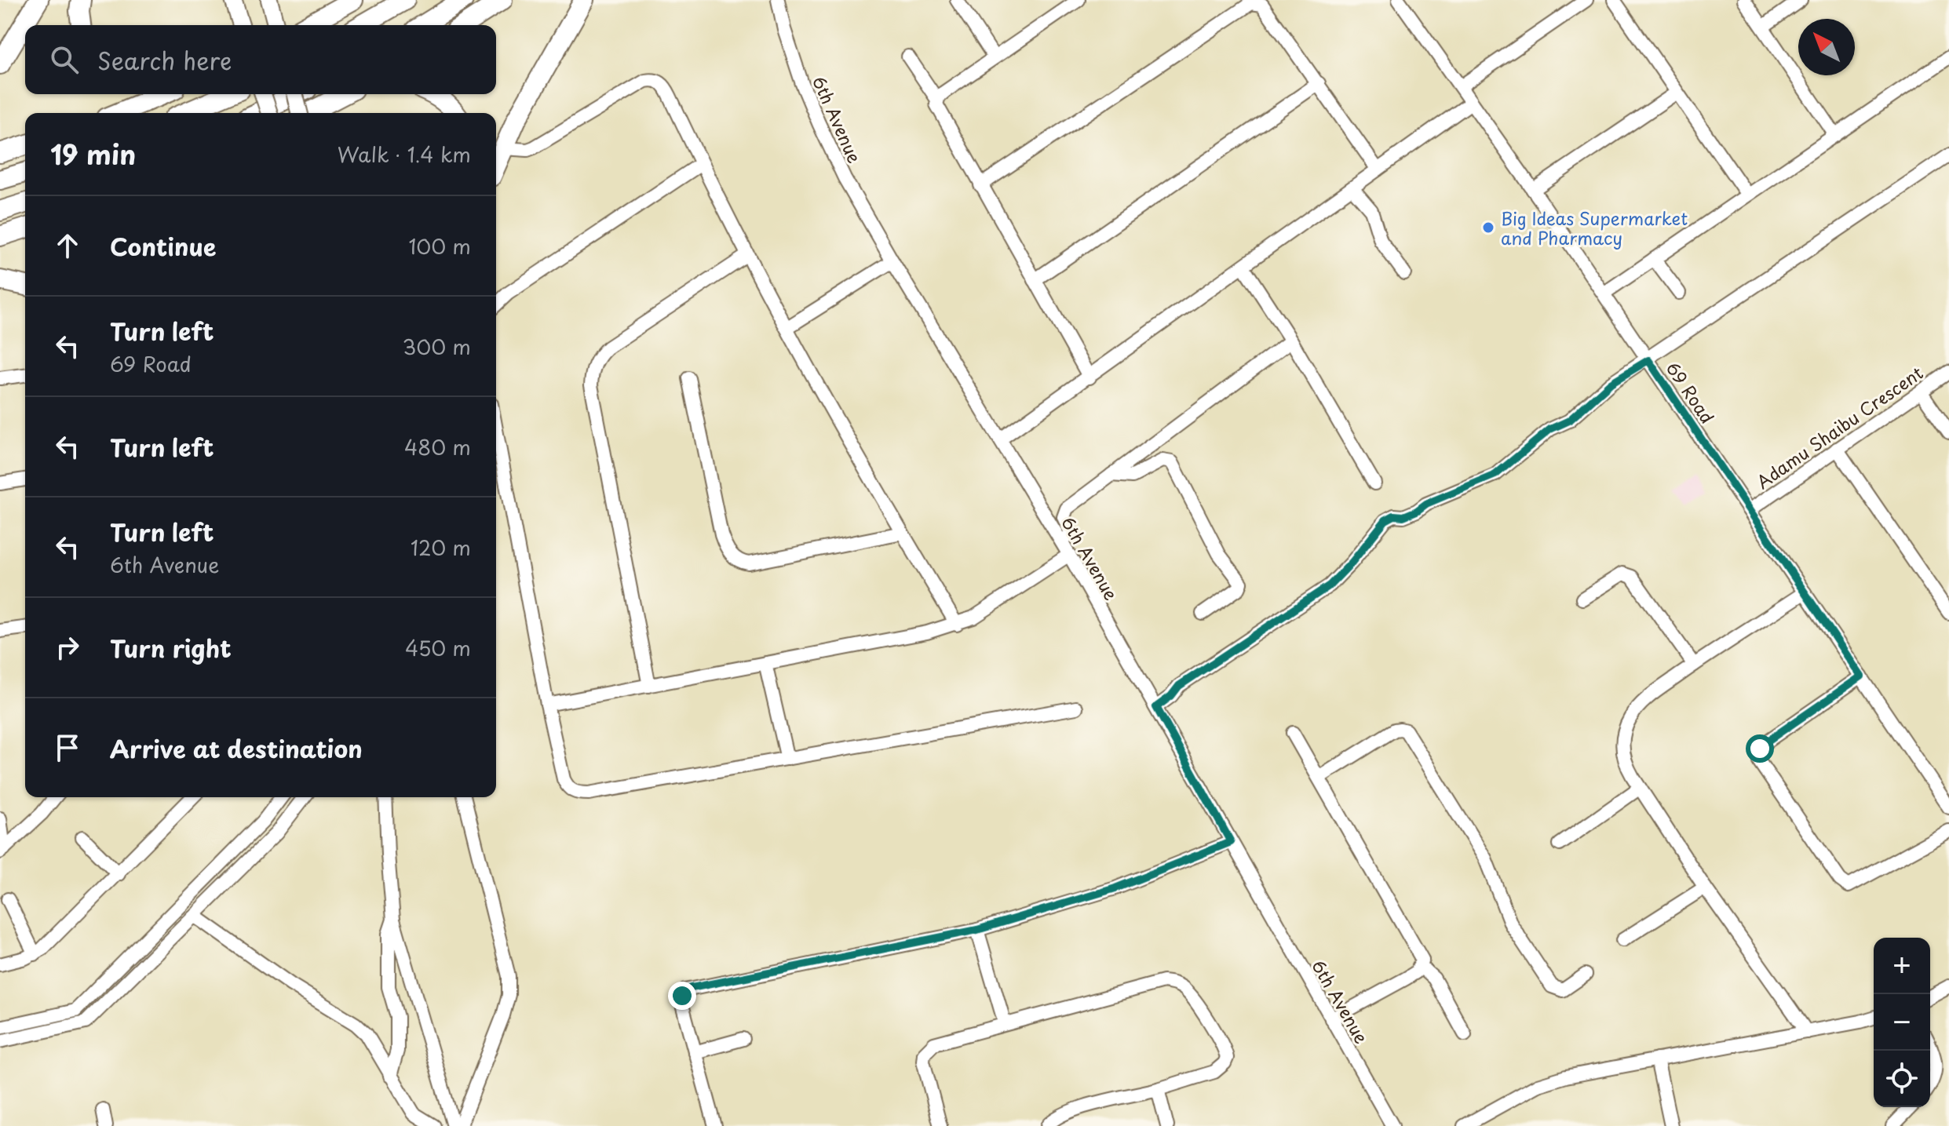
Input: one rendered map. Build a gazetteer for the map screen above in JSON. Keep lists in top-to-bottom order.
{
  "streets": {
    "street": ["6th Avenue", "69 Road", "Adamu Shaibu Crescent"]
  },
  "crossings": [
    ["69 Road", "Adamu Shaibu Crescent"]
  ],
  "places": ["Big Ideas Supermarket and Pharmacy"],
  "north": "top left",
  "page": {
    "search": "Search here",
    "heading": ["19 min", "Walk · 1.4 km"],
    "list": [
      ["Continue", "100 m"],
      ["Turn left", "69 Road", "300 m"],
      ["Turn left", "480 m"],
      ["Turn left", "6th Avenue", "120 m"],
      ["Turn right", "450 m"],
      "Arrive at destination"
    ],
    "map_buttons": ["+", "−"]
  }
}
